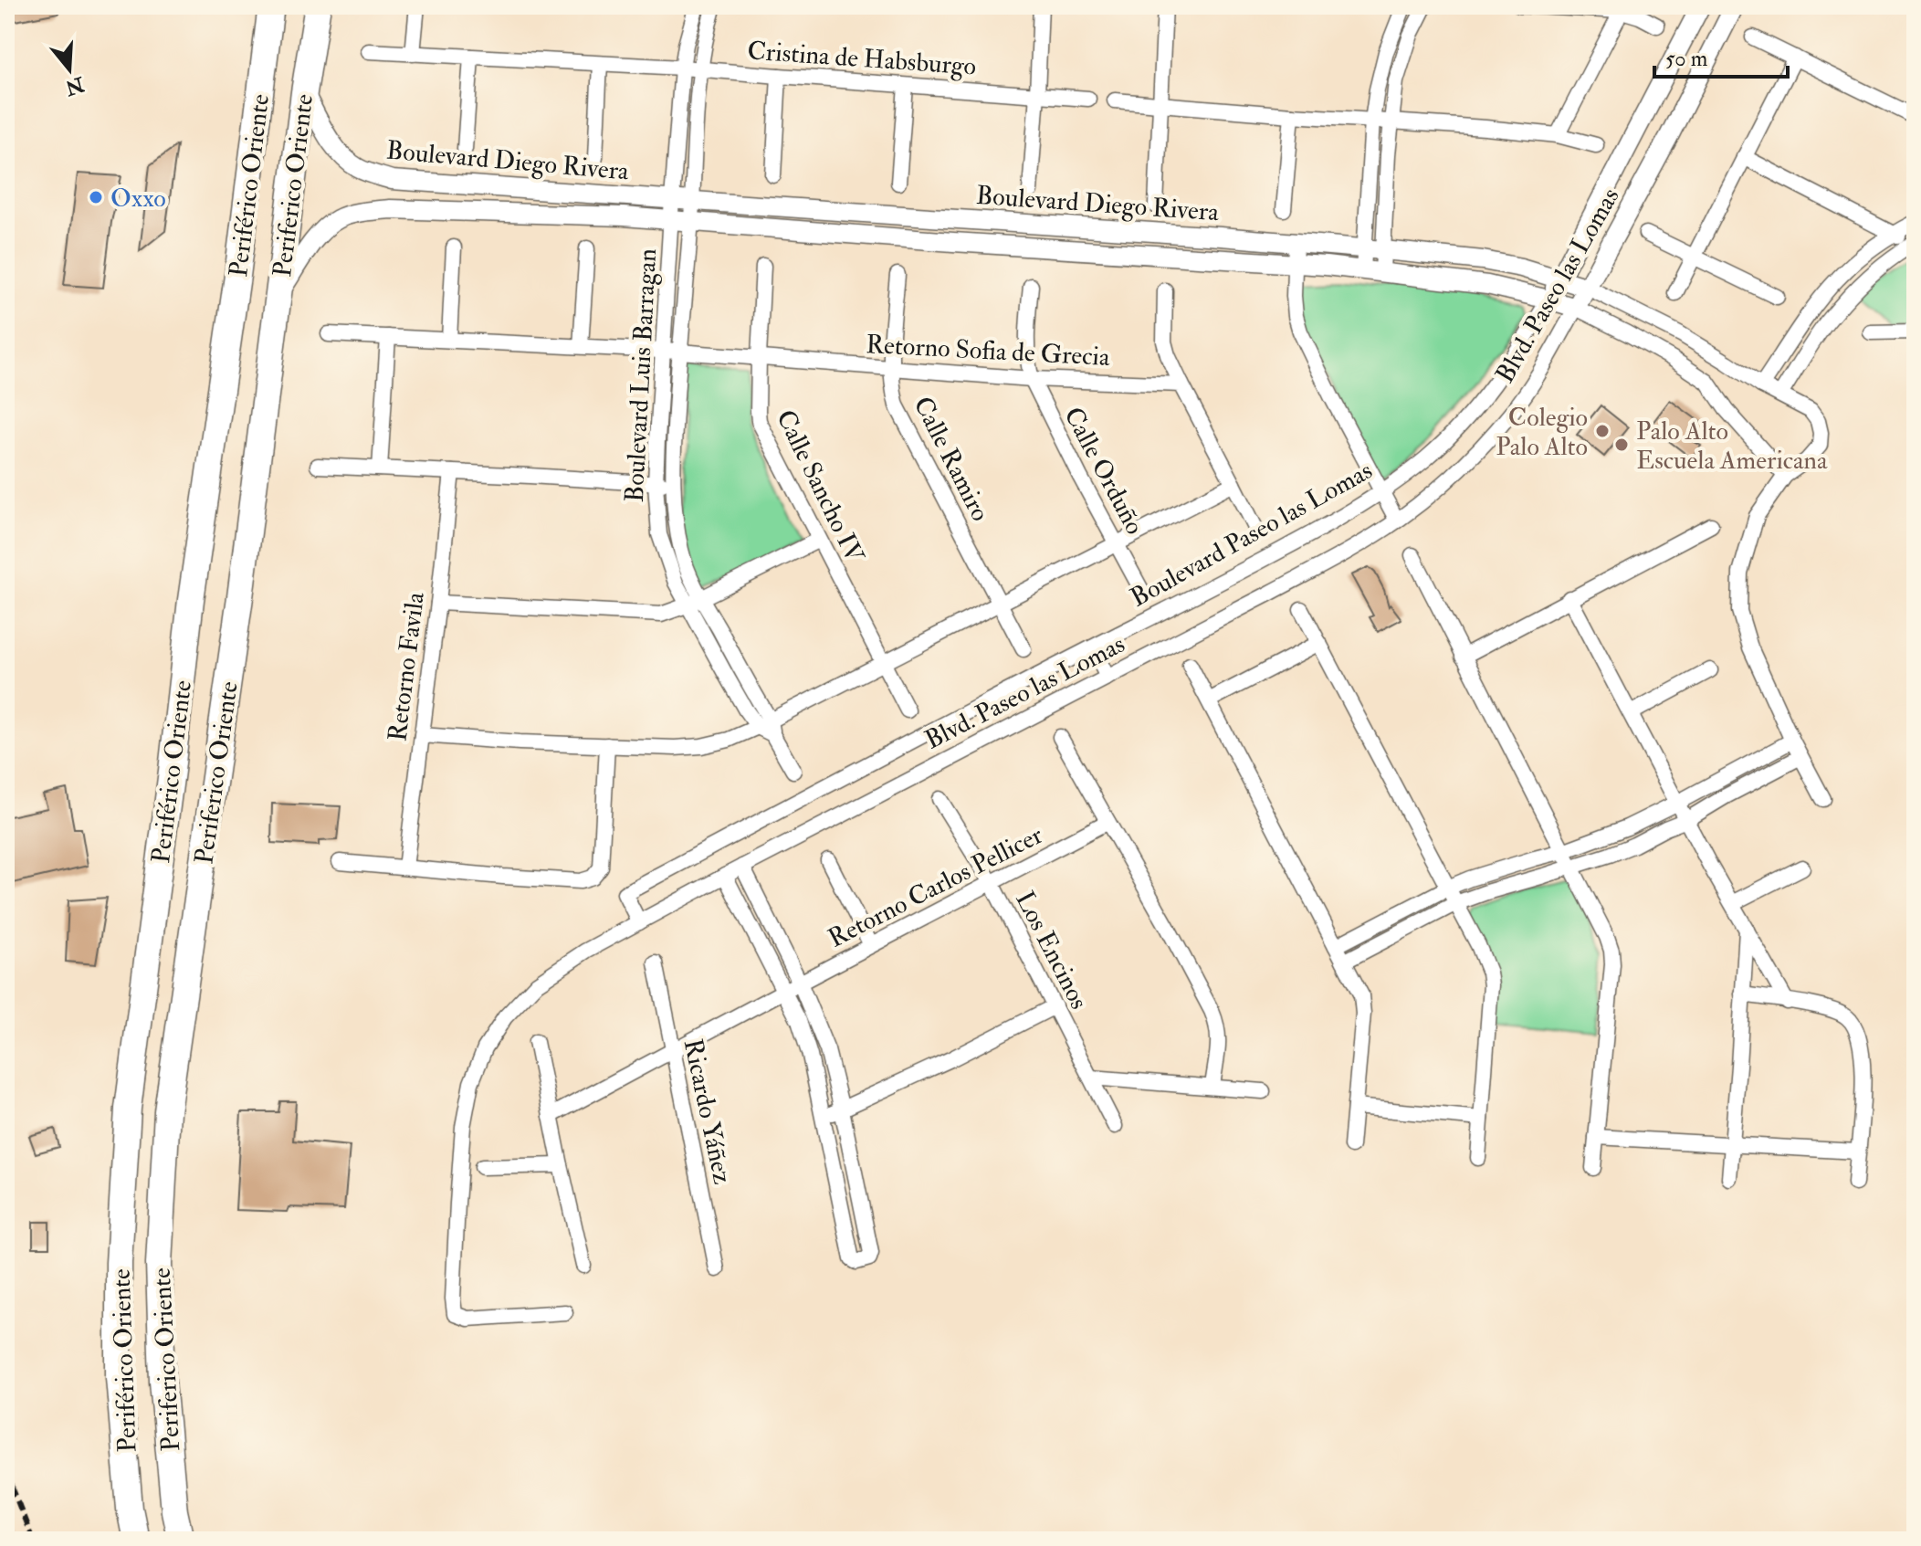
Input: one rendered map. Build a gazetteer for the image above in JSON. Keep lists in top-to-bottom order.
{
  "streets": {
    "highway": ["Periférico Oriente", "Periferico Oriente"],
    "street": [
      "Cristina de Habsburgo",
      "Boulevard Diego Rivera",
      "Blvd. Paseo las Lomas",
      "Retorno Sofia de Grecia",
      "Boulevard Luis Barragan",
      "Calle Ramiro",
      "Calle Orduño",
      "Calle Sancho IV",
      "Boulevard Paseo las Lomas",
      "Retorno Favila",
      "Retorno Carlos Pellicer",
      "Los Encinos",
      "Ricardo Yáñez"
    ]
  },
  "crossings": [
    ["Cristina de Habsburgo", "Boulevard Luis Barragan"],
    ["Boulevard Diego Rivera", "Periferico Oriente"],
    ["Boulevard Diego Rivera", "Blvd. Paseo las Lomas"],
    ["Boulevard Diego Rivera", "Boulevard Luis Barragan"],
    ["Boulevard Diego Rivera", "Boulevard Paseo las Lomas"],
    ["Blvd. Paseo las Lomas", "Boulevard Paseo las Lomas"],
    ["Retorno Sofia de Grecia", "Boulevard Luis Barragan"],
    ["Retorno Sofia de Grecia", "Calle Ramiro"],
    ["Retorno Sofia de Grecia", "Calle Orduño"],
    ["Retorno Sofia de Grecia", "Calle Sancho IV"],
    ["Retorno Carlos Pellicer", "Los Encinos"],
    ["Retorno Carlos Pellicer", "Ricardo Yáñez"]
  ],
  "places": ["Oxxo", "Colegio Palo Alto", "Palo Alto Escuela Americana"],
  "scale_bar": "50 m",
  "north": "bottom"
}
